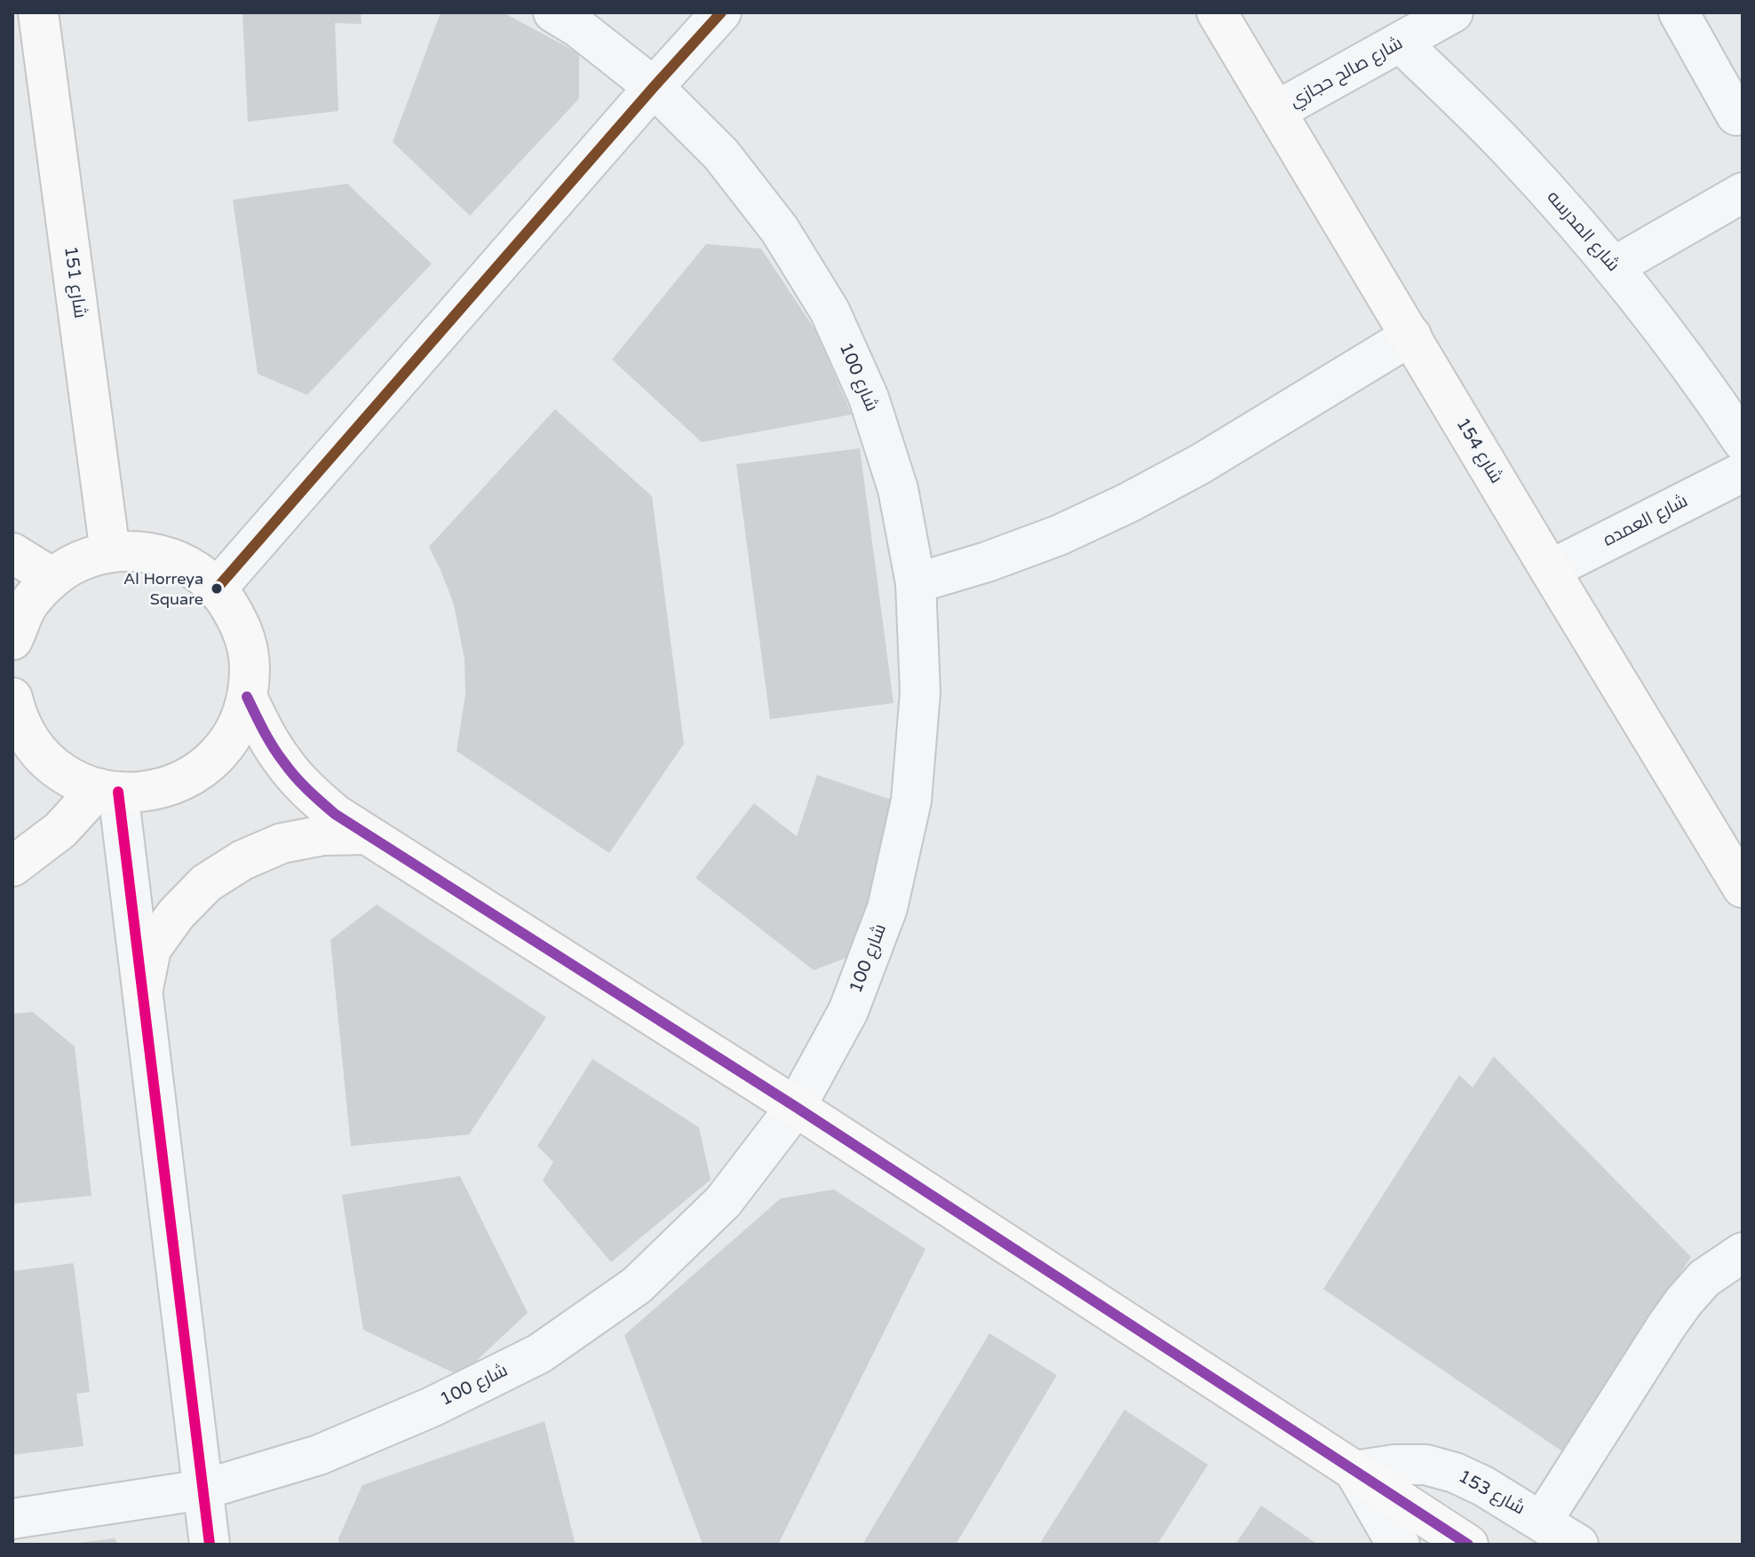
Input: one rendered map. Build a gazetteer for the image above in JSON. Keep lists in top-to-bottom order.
{
  "streets": {
    "street": [
      "شارع صالح حجازي",
      "شارع المدرسه",
      "شارع 151",
      "شارع 100",
      "شارع 154",
      "شارع العمده",
      "شارع 153"
    ]
  },
  "crossings": [
    ["شارع صالح حجازي", "شارع المدرسه"],
    ["شارع صالح حجازي", "شارع 154"],
    ["شارع 154", "شارع العمده"]
  ],
  "places": ["Al Horreya Square"]
}
